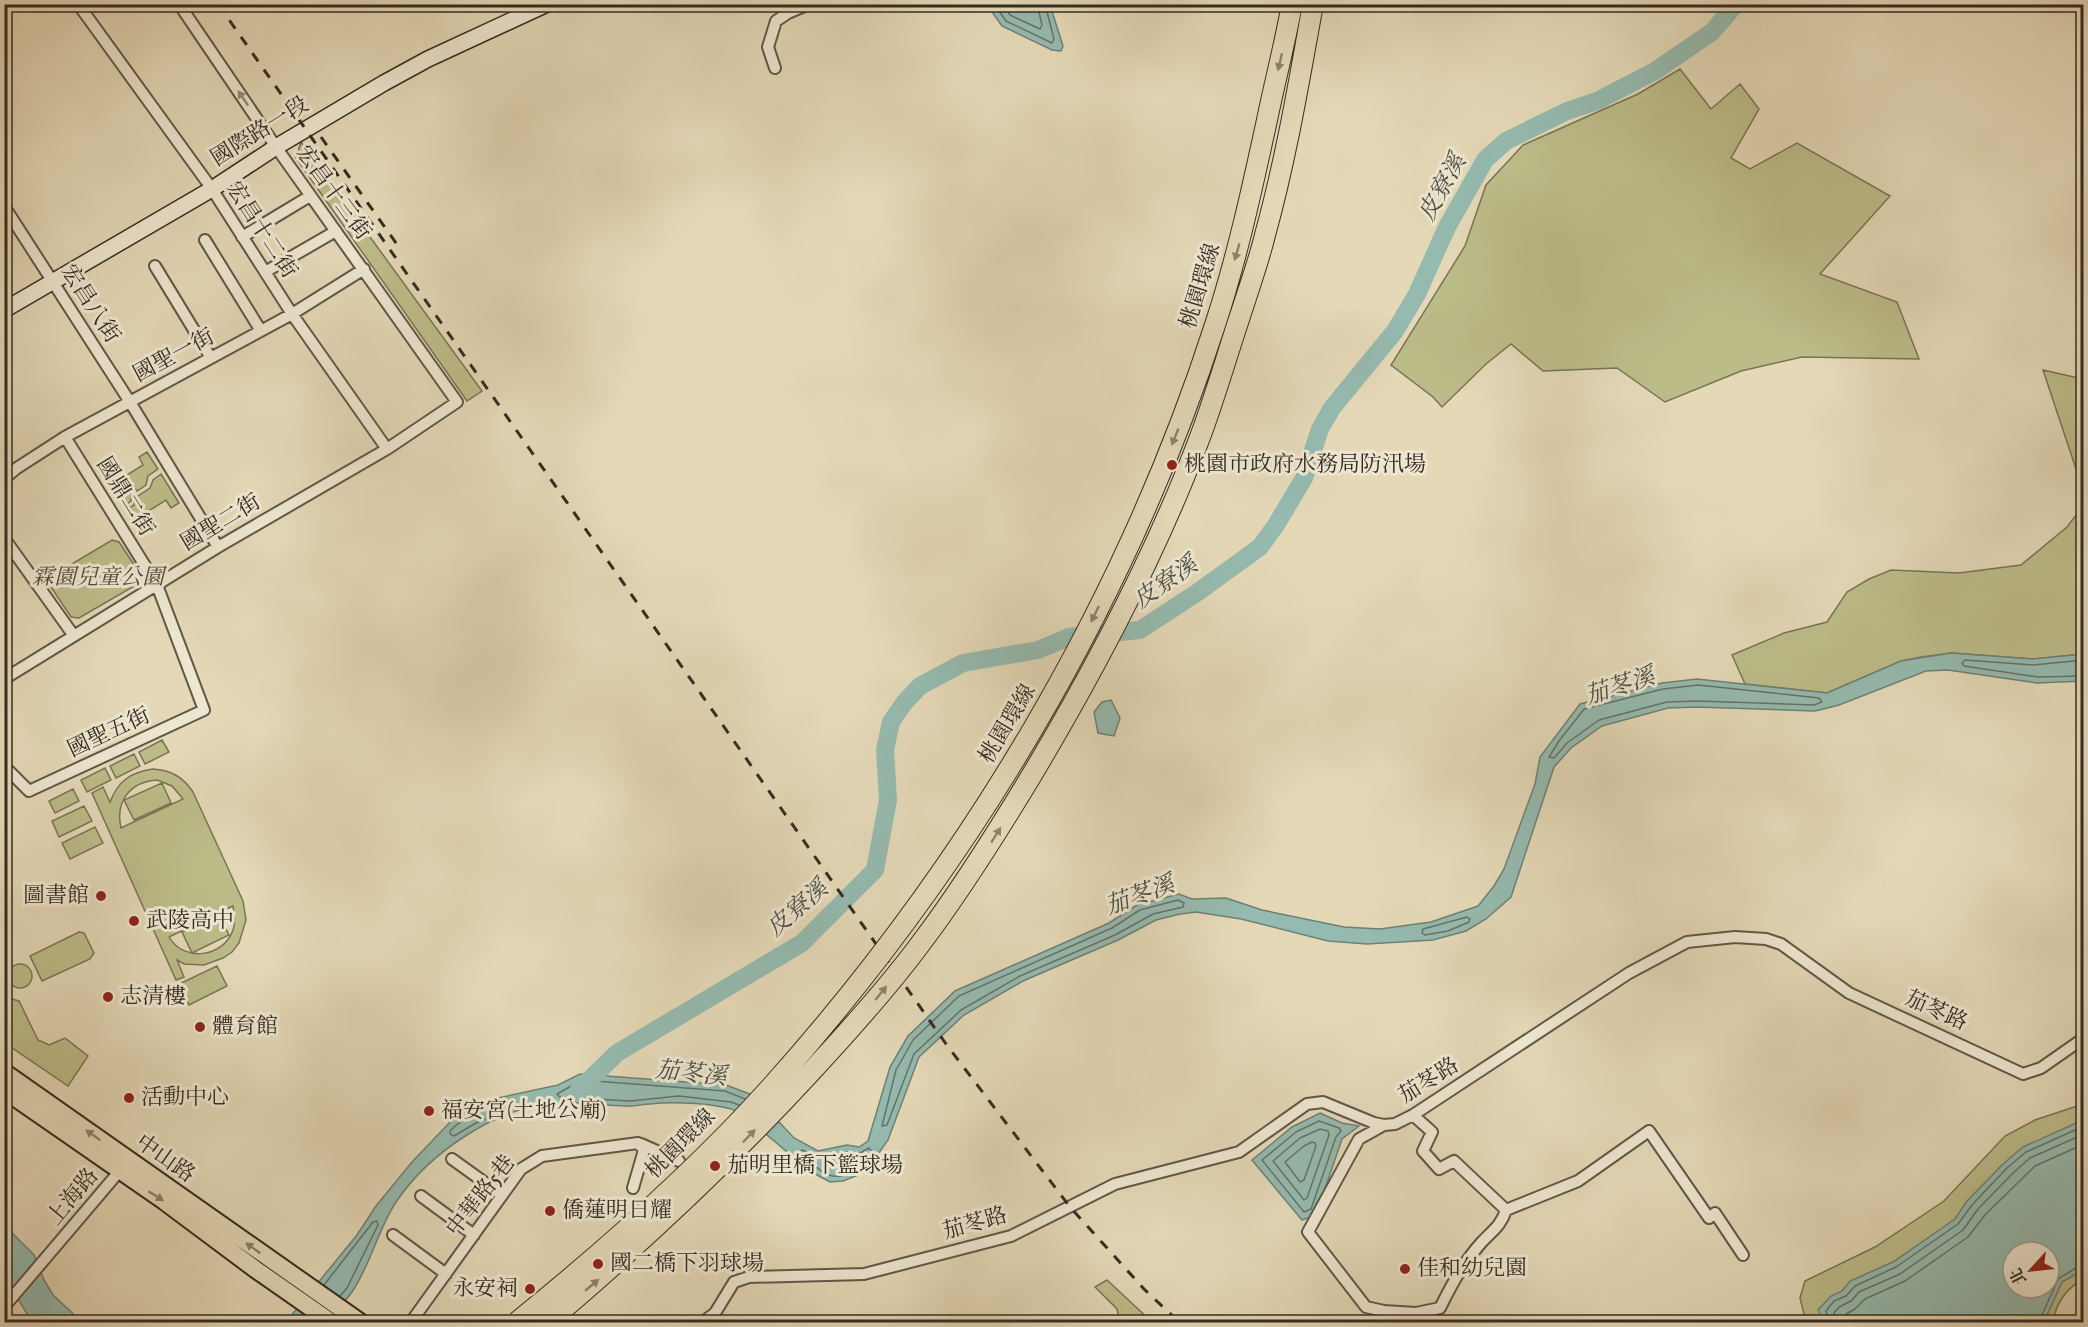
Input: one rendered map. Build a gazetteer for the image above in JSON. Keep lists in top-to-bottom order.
{
  "streets": {
    "highway": ["桃園環線"],
    "main road": ["中山路"],
    "street": [
      "國際路一段",
      "宏昌十三街",
      "宏昌十二街",
      "宏昌八街",
      "國聖一街",
      "國鼎二街",
      "國聖二街",
      "國聖五街",
      "茄苳路",
      "中華路5巷",
      "上海路"
    ]
  },
  "crossings": [
    ["國際路一段", "宏昌十三街"],
    ["國際路一段", "宏昌十二街"],
    ["國際路一段", "宏昌八街"],
    ["宏昌十三街", "國聖一街"],
    ["宏昌十三街", "國聖二街"],
    ["宏昌十二街", "國聖一街"],
    ["宏昌十二街", "國聖二街"],
    ["宏昌八街", "國聖一街"],
    ["宏昌八街", "國聖二街"],
    ["國聖一街", "國鼎二街"],
    ["國鼎二街", "國聖二街"],
    ["國鼎二街", "國聖五街"],
    ["中山路", "上海路"]
  ],
  "one_way": ["宏昌十三街"],
  "water": ["皮寮溪", "茄苳溪"],
  "parks": ["霖園兒童公園"],
  "places": [
    "桃園市政府水務局防汛場",
    "圖書館",
    "武陵高中",
    "志清樓",
    "體育館",
    "活動中心",
    "福安宮(土地公廟)",
    "茄明里橋下籃球場",
    "僑蓮明日耀",
    "國二橋下羽球場",
    "佳和幼兒園",
    "永安祠"
  ],
  "north": "bottom left"
}
